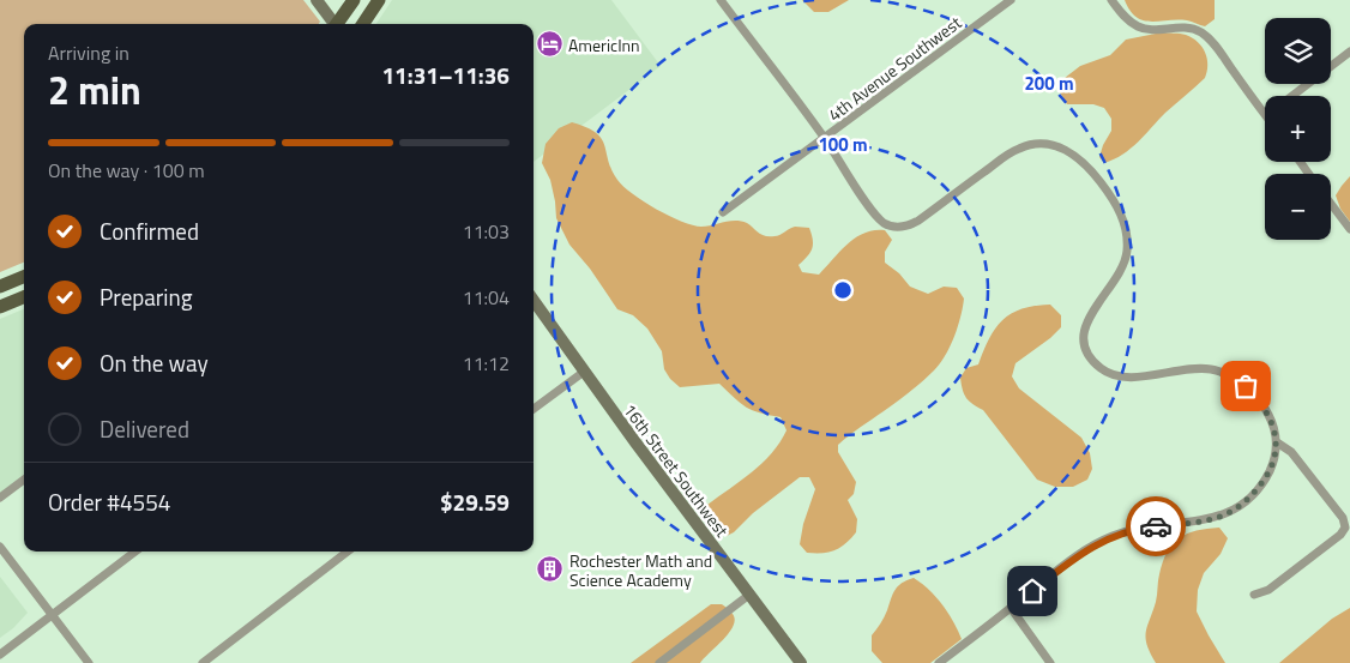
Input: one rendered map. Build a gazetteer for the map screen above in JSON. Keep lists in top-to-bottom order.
{
  "streets": {
    "main road": ["16th Street Southwest"],
    "street": ["4th Avenue Southwest"]
  },
  "places": {
    "hotel": ["AmericInn"],
    "building": ["Rochester Math and Science Academy"]
  },
  "page": {
    "map_buttons": ["+", "−"],
    "heading": ["2 min", "Arriving in", "11:31–11:36"],
    "panel": ["Order #4554", "$29.59"],
    "bar": "On the way · 100 m",
    "list": [
      ["Confirmed", "11:03"],
      ["Preparing", "11:04"],
      ["On the way", "11:12"],
      "Delivered"
    ]
  },
  "rings": ["200 m", "100 m"]
}
